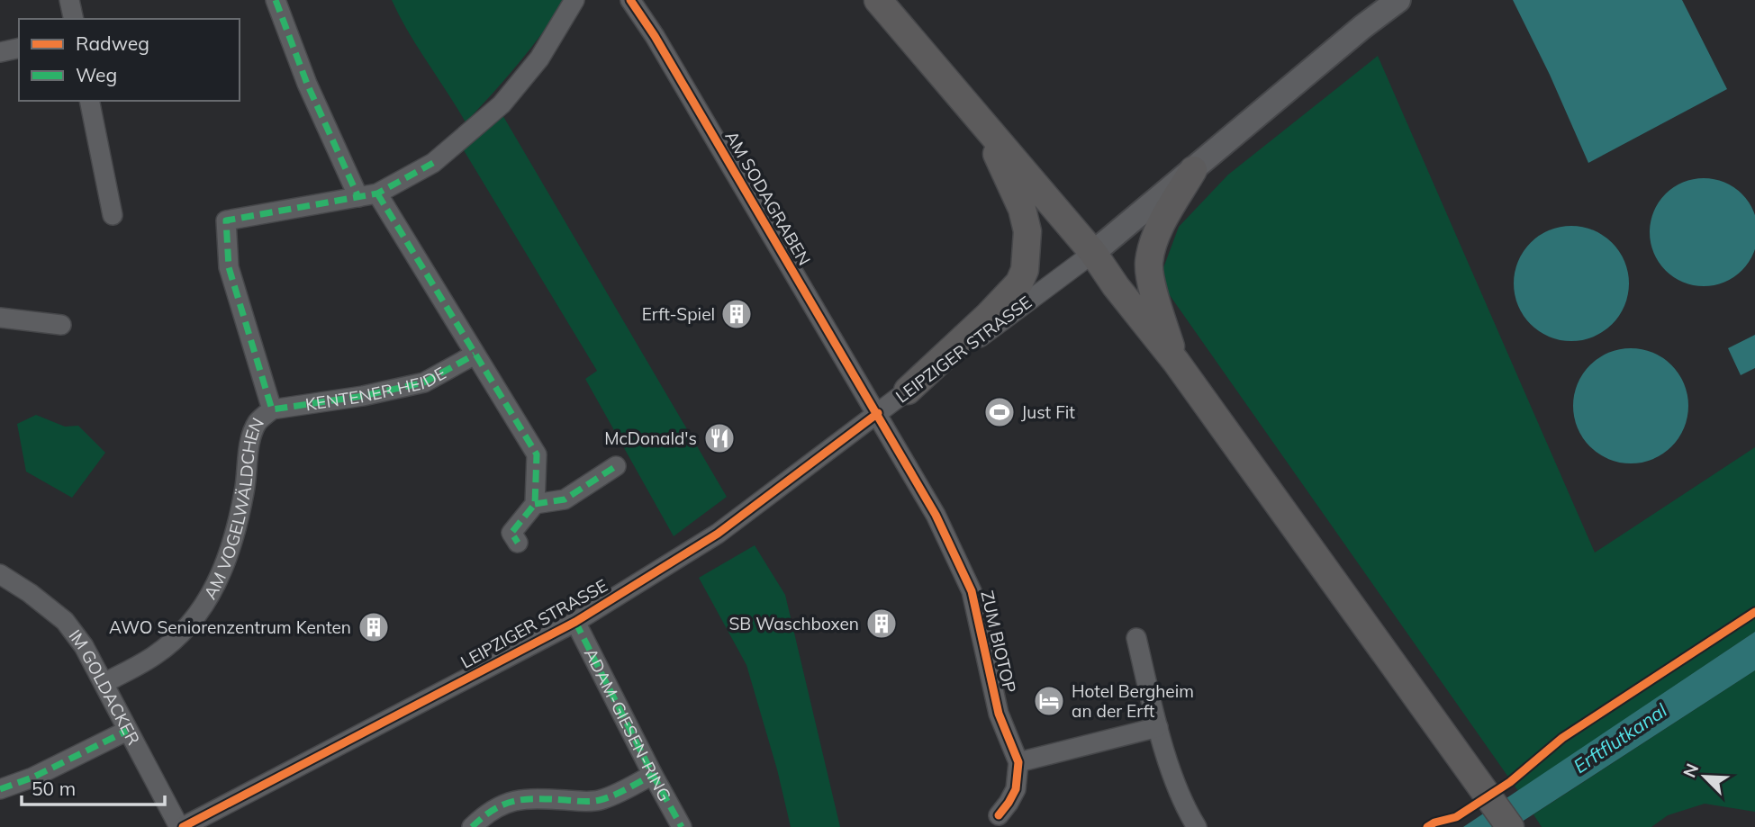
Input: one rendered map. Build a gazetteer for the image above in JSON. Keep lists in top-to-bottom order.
{
  "streets": {
    "street": [
      "AM SODAGRABEN",
      "LEIPZIGER STRASSE",
      "KENTENER HEIDE",
      "AM VOGELWÄLDCHEN",
      "ZUM BIOTOP",
      "IM GOLDACKER",
      "ADAM-GIESEN-RING"
    ]
  },
  "crossings": [
    ["AM SODAGRABEN", "LEIPZIGER STRASSE"],
    ["AM SODAGRABEN", "ZUM BIOTOP"],
    ["LEIPZIGER STRASSE", "ZUM BIOTOP"],
    ["LEIPZIGER STRASSE", "IM GOLDACKER"],
    ["LEIPZIGER STRASSE", "ADAM-GIESEN-RING"],
    ["KENTENER HEIDE", "AM VOGELWÄLDCHEN"],
    ["AM VOGELWÄLDCHEN", "IM GOLDACKER"]
  ],
  "water": ["Erftflutkanal"],
  "places": {
    "building": ["Erft-Spiel", "SB Waschboxen", "AWO Seniorenzentrum Kenten"],
    "sports": ["Just Fit"],
    "restaurant": ["McDonald's"],
    "hotel": ["Hotel Bergheim an der Erft"]
  },
  "legend": ["Radweg", "Weg"],
  "scale_bar": "50 m",
  "north": "top left"
}
